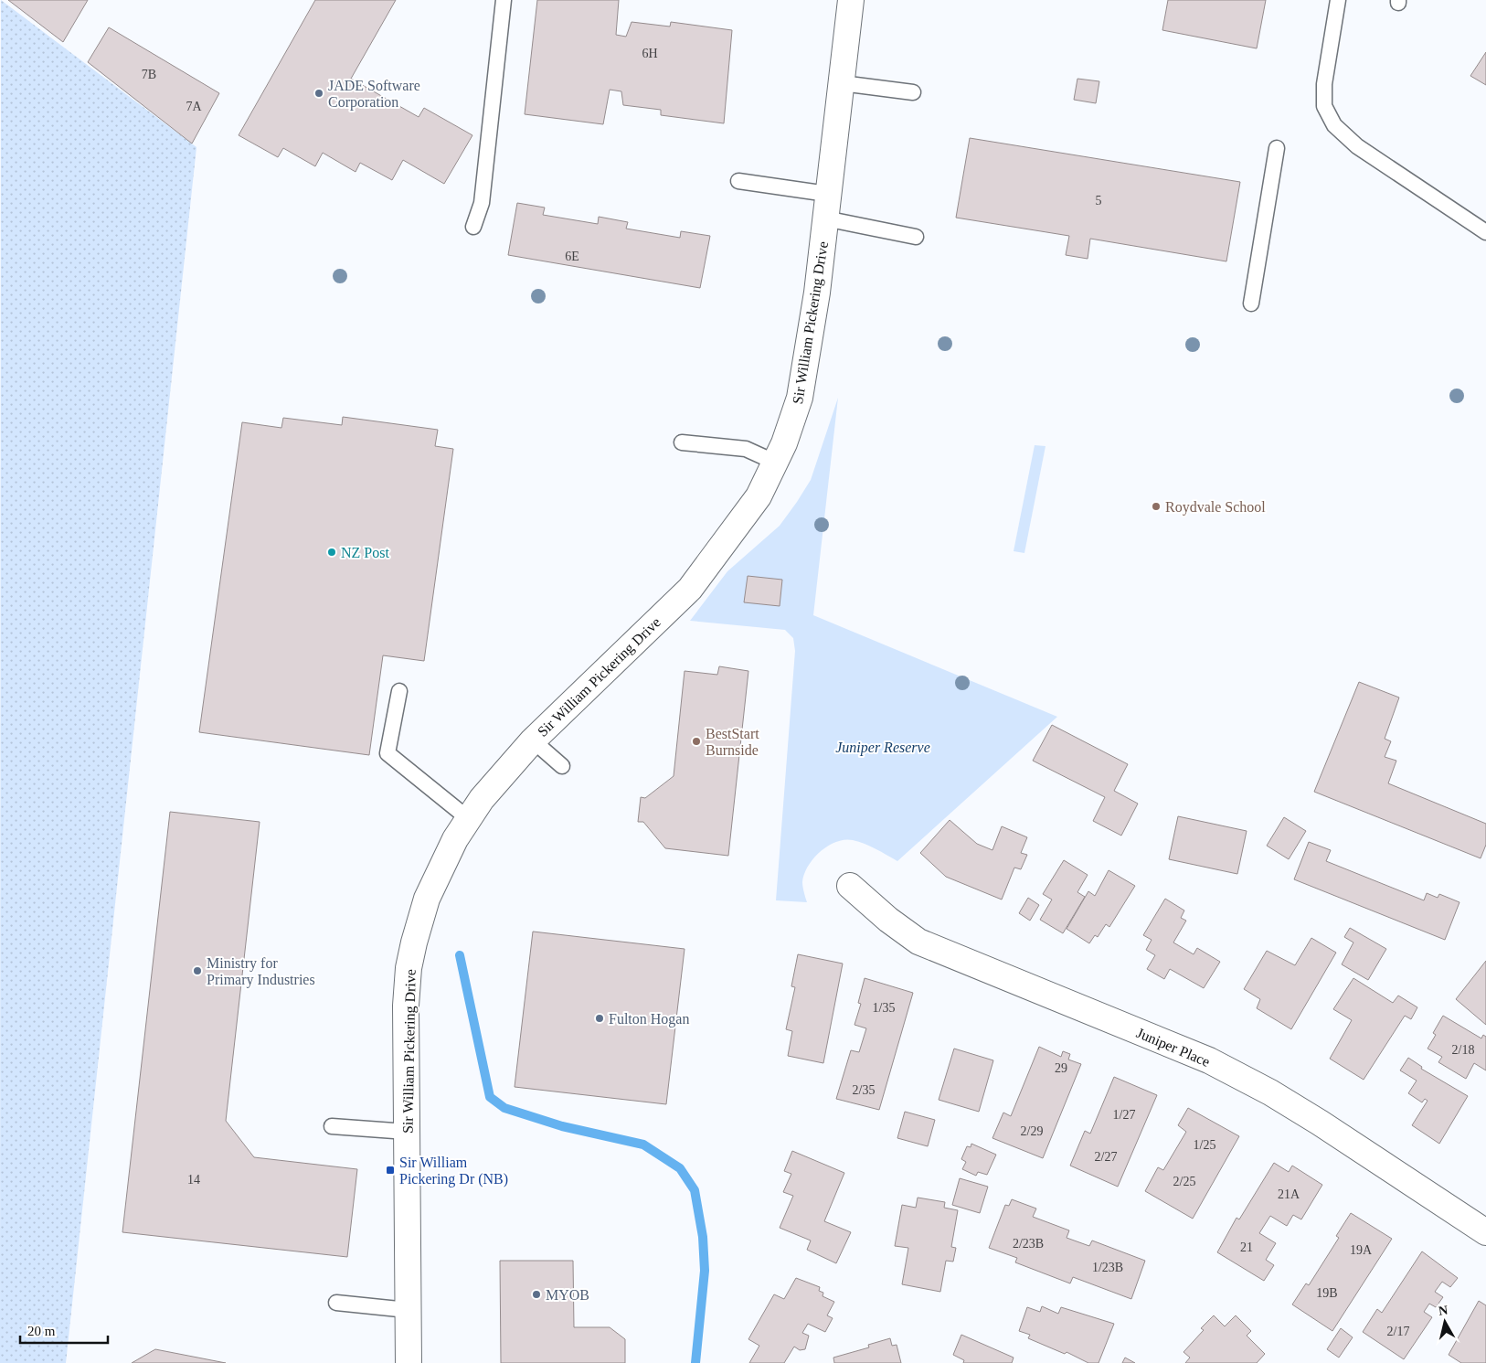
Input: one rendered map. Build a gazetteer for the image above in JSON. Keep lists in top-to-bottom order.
{
  "streets": {
    "street": ["Sir William Pickering Drive", "Juniper Place"]
  },
  "parks": ["Juniper Reserve"],
  "places": {
    "other": [
      "JADE Software Corporation",
      "Roydvale School",
      "NZ Post",
      "BestStart Burnside",
      "Ministry for Primary Industries",
      "Fulton Hogan",
      "MYOB"
    ],
    "transit": ["Sir William Pickering Dr (NB)"]
  },
  "house_numbers": [
    "6H",
    "7B",
    "7A",
    "5",
    "6E",
    "1/35",
    "2/18",
    "29",
    "2/35",
    "1/27",
    "2/29",
    "1/25",
    "2/27",
    "14",
    "2/25",
    "21A",
    "2/23B",
    "21",
    "19A",
    "1/23B",
    "19B",
    "2/17"
  ],
  "scale_bar": "20 m",
  "north": "top"
}
